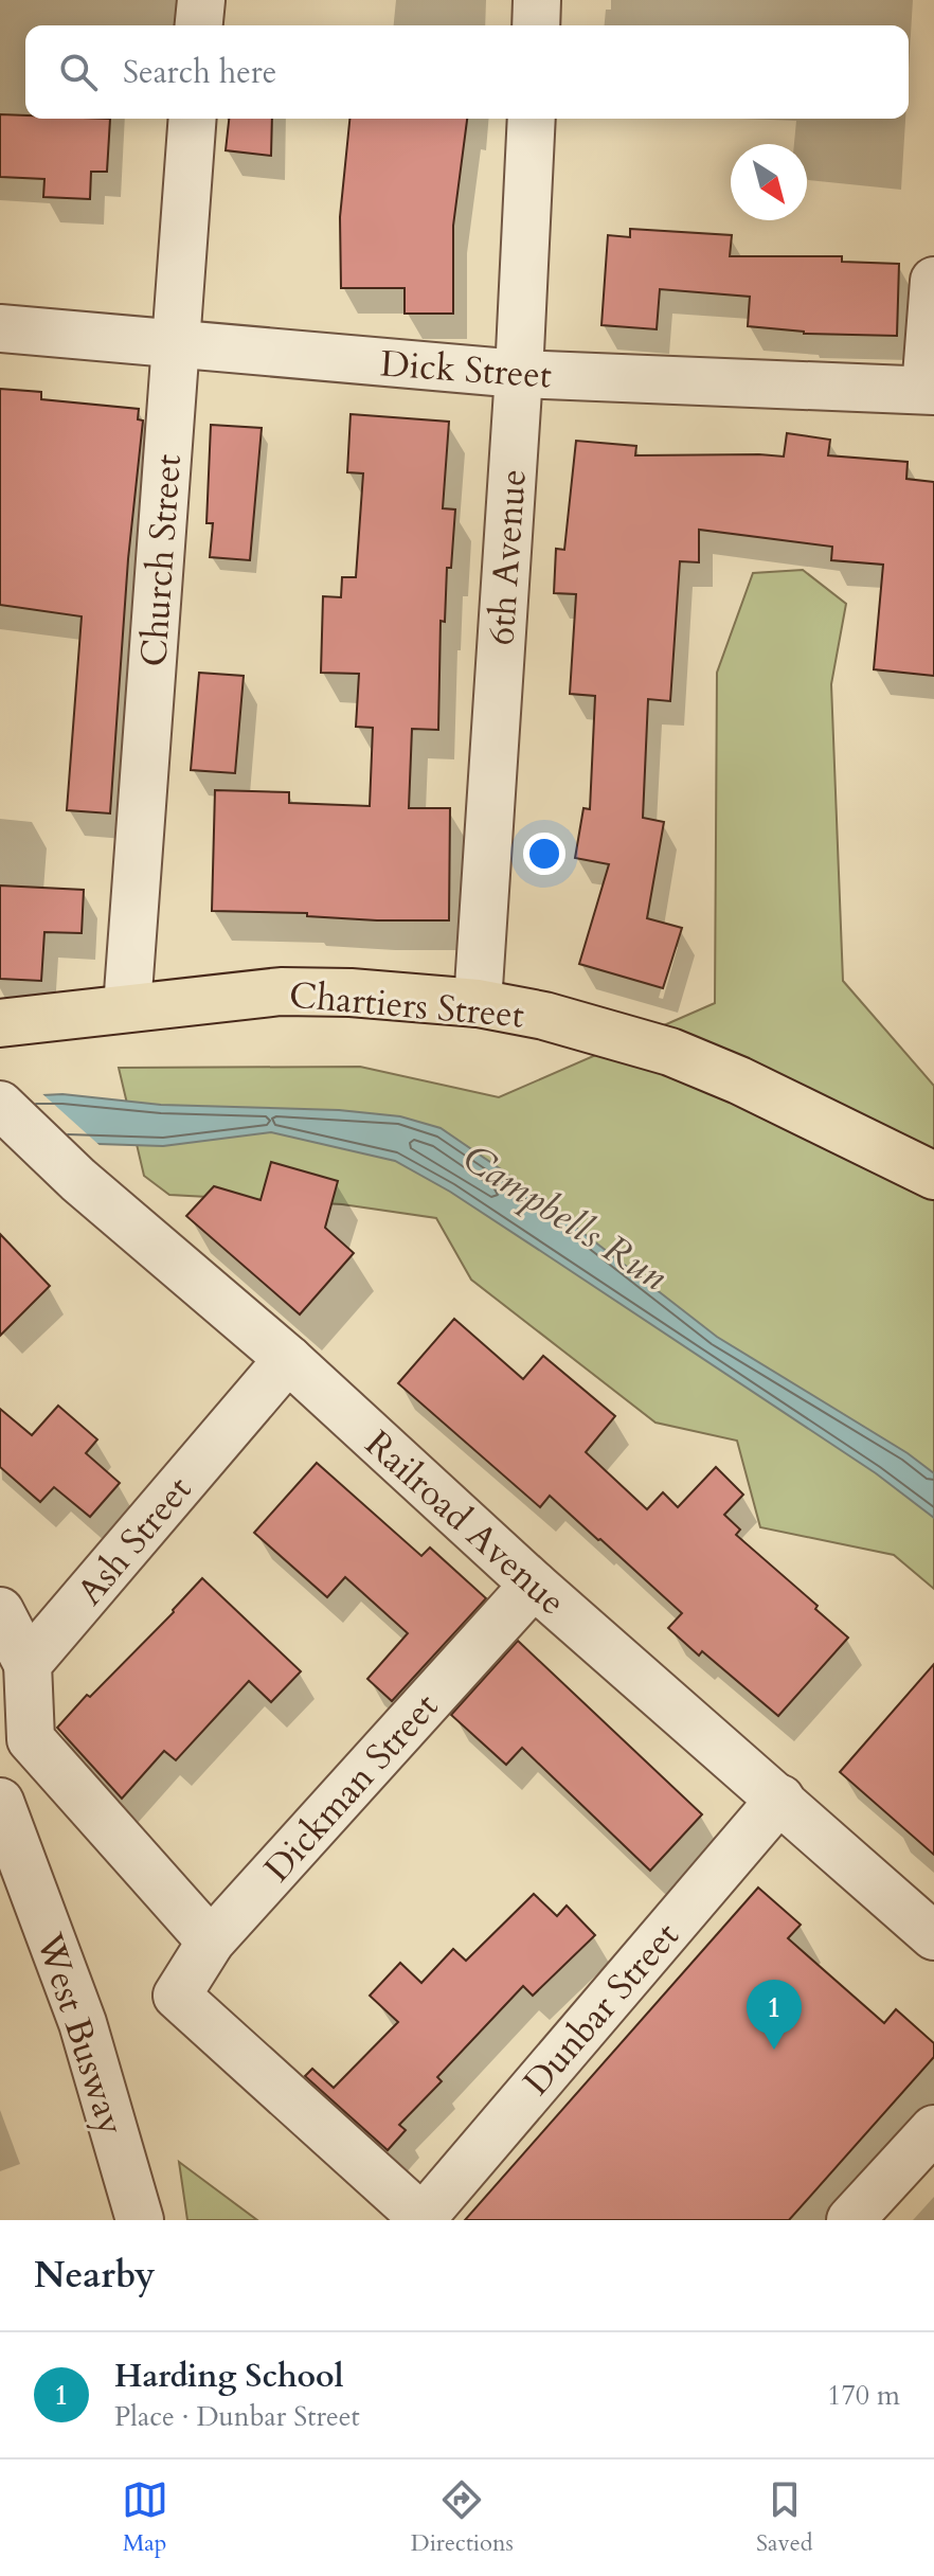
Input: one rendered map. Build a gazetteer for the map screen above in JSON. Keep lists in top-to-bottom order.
{
  "streets": {
    "main road": ["Chartiers Street"],
    "street": [
      "Dick Street",
      "6th Avenue",
      "Church Street",
      "Railroad Avenue",
      "Ash Street",
      "Dickman Street",
      "Dunbar Street",
      "West Busway"
    ]
  },
  "crossings": [
    ["Dick Street", "6th Avenue"],
    ["Dick Street", "Church Street"],
    ["6th Avenue", "Chartiers Street"],
    ["Church Street", "Chartiers Street"],
    ["Railroad Avenue", "Ash Street"],
    ["Railroad Avenue", "Dickman Street"],
    ["Railroad Avenue", "Dunbar Street"],
    ["Dickman Street", "Dunbar Street"]
  ],
  "water": ["Campbells Run"],
  "north": "bottom right",
  "page": {
    "search": "Search here",
    "pins": "1",
    "heading": "Nearby",
    "list": [
      {
        "mark": "1",
        "name": "Harding School",
        "note": "Place · Dunbar Street",
        "value": "170 m"
      }
    ],
    "nav": ["Map", "Directions", "Saved"]
  }
}
